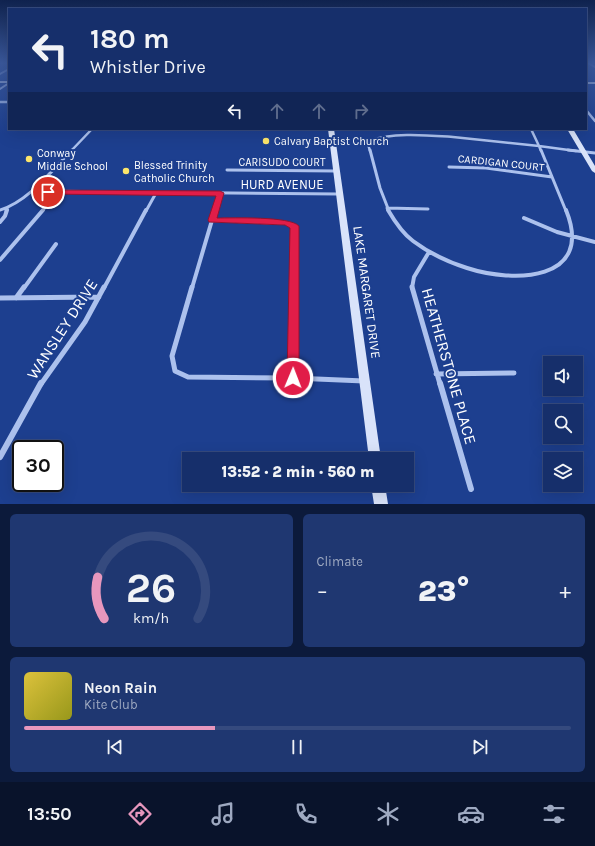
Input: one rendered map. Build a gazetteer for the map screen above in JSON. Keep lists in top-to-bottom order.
{
  "streets": {
    "street": [
      "CARISUDO COURT",
      "CARDIGAN COURT",
      "HURD AVENUE",
      "LAKE MARGARET DRIVE",
      "WANSLEY DRIVE",
      "HEATHERSTONE PLACE"
    ]
  },
  "crossings": [
    ["CARISUDO COURT", "LAKE MARGARET DRIVE"],
    ["HURD AVENUE", "LAKE MARGARET DRIVE"],
    ["HURD AVENUE", "WANSLEY DRIVE"]
  ],
  "places": ["Calvary Baptist Church", "Conway Middle School", "Blessed Trinity Catholic Church"],
  "page": {
    "turn": ["180 m", "Whistler Drive"],
    "limit": "30",
    "trip": "13:52 · 2 min · 560 m",
    "tile": "Climate",
    "heat": ["−", "23°", "+"],
    "song": ["Neon Rain", "Kite Club"],
    "tabs": "13:50",
    "gauge": ["26", "km/h"]
  }
}
